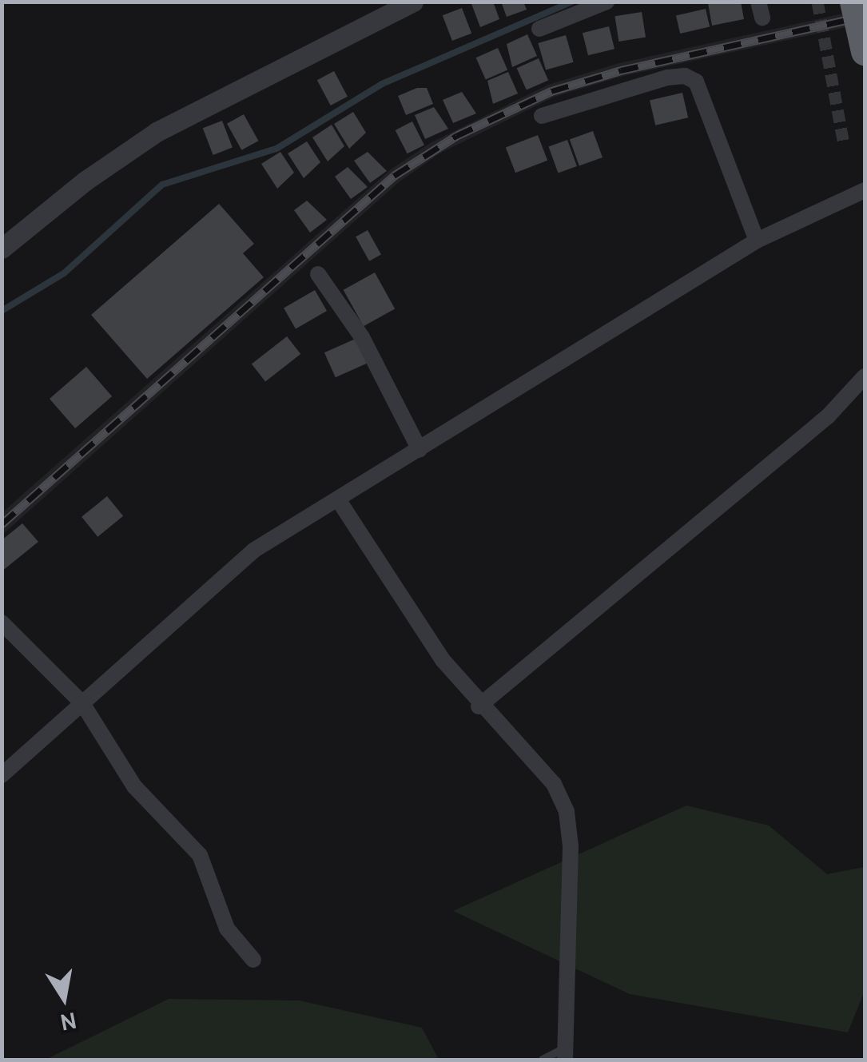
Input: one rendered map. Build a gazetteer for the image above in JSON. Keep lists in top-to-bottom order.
{
  "north": "bottom"
}
